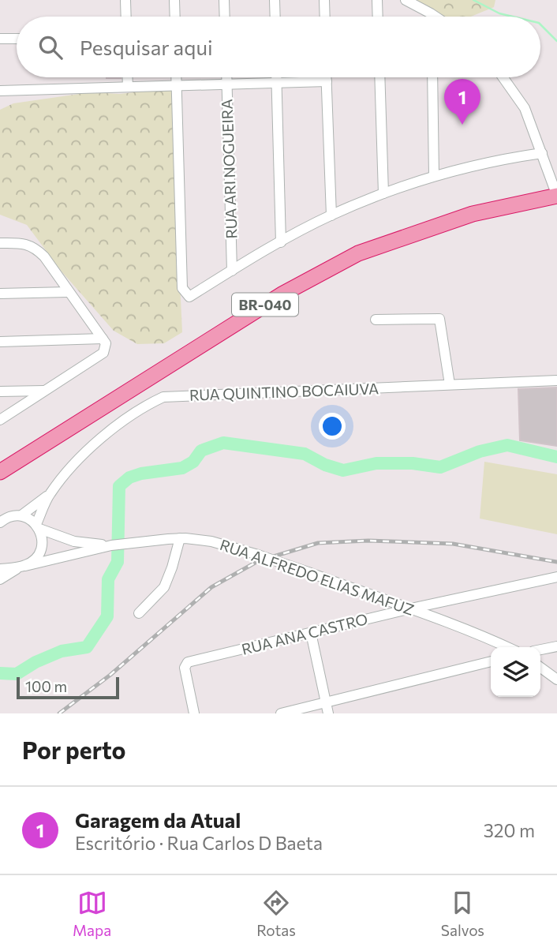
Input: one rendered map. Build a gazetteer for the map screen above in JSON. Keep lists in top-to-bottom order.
{
  "streets": {
    "highway": ["BR-040"],
    "street": [
      "RUA ARI NOGUEIRA",
      "RUA QUINTINO BOCAIUVA",
      "RUA ALFREDO ELIAS MAFUZ",
      "RUA ANA CASTRO"
    ]
  },
  "crossings": [
    ["RUA QUINTINO BOCAIUVA", "RUA ALFREDO ELIAS MAFUZ"],
    ["RUA ALFREDO ELIAS MAFUZ", "RUA ANA CASTRO"]
  ],
  "scale_bar": "100 m",
  "page": {
    "search": "Pesquisar aqui",
    "pins": "1",
    "scale": "100 m",
    "heading": "Por perto",
    "list": [
      {
        "mark": "1",
        "name": "Garagem da Atual",
        "note": "Escritório · Rua Carlos D Baeta",
        "value": "320 m"
      }
    ],
    "nav": ["Mapa", "Rotas", "Salvos"]
  }
}
